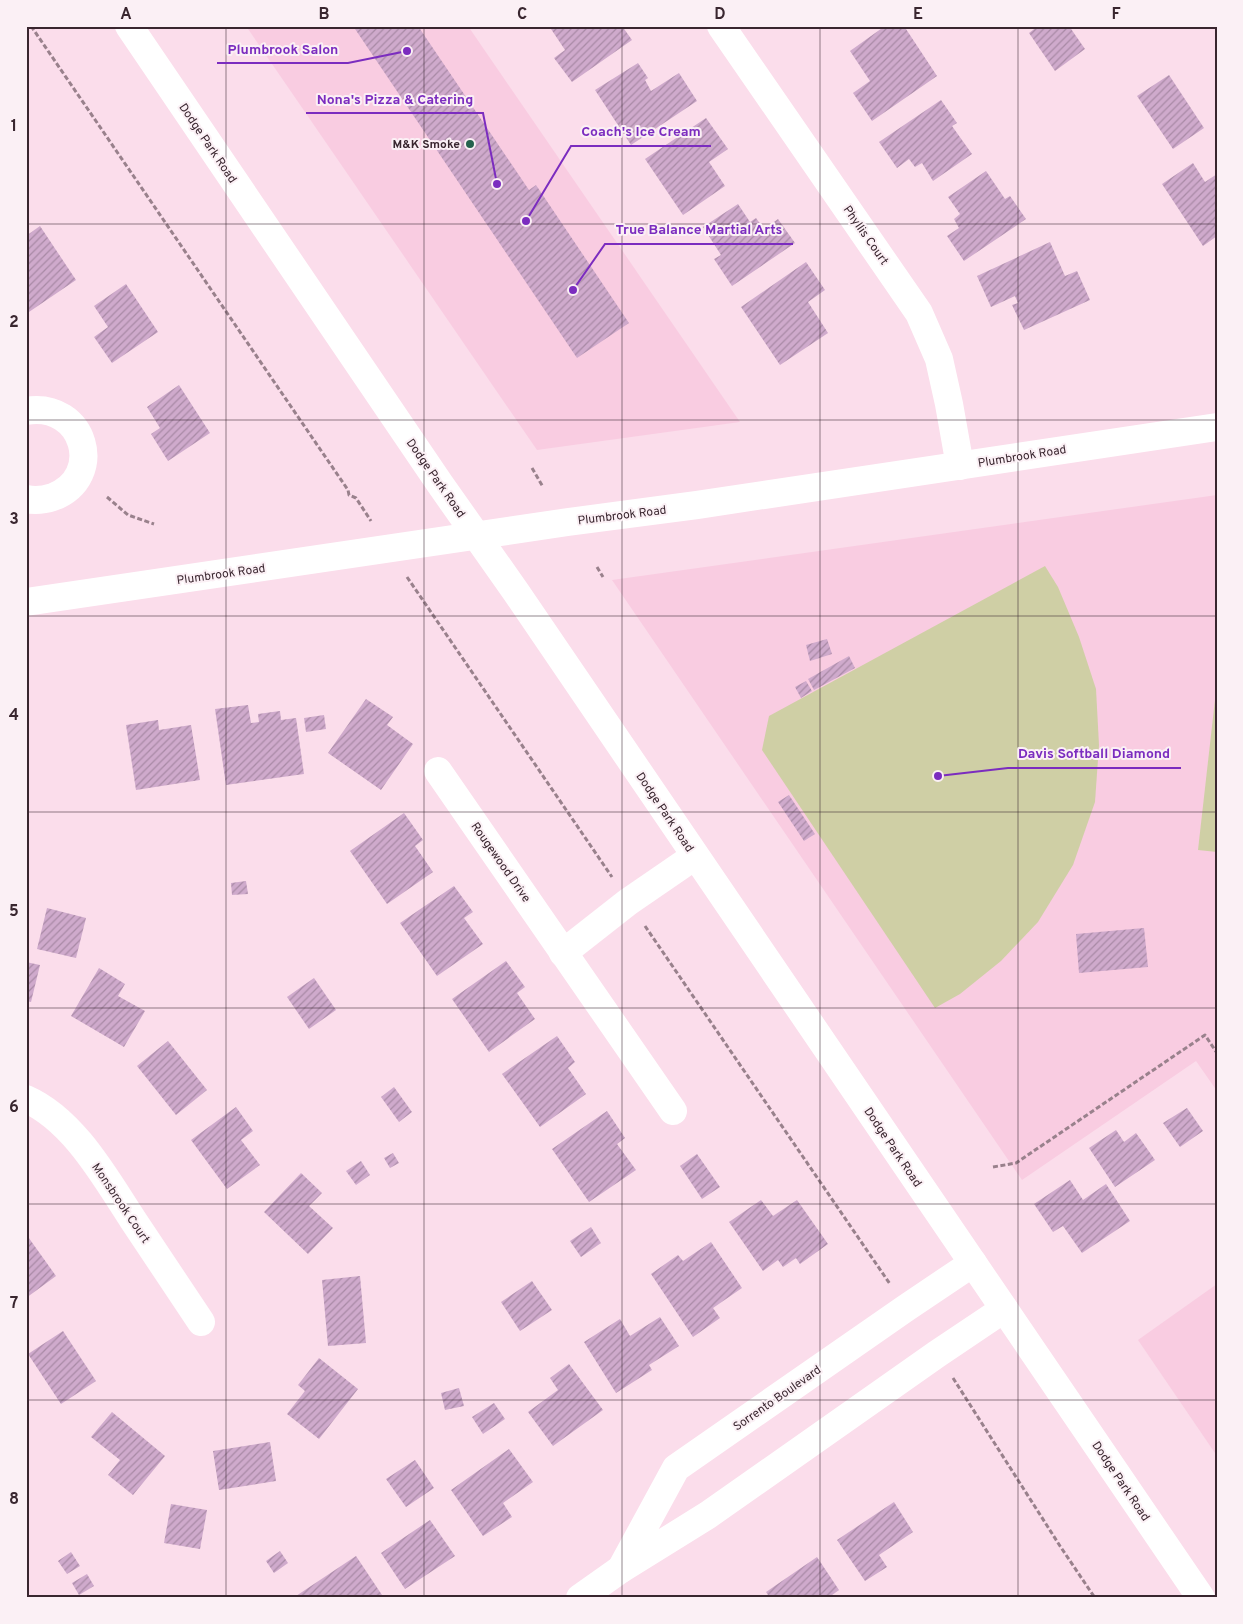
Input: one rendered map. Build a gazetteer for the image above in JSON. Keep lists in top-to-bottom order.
{
  "streets": {
    "street": [
      "Dodge Park Road",
      "Phyllis Court",
      "Plumbrook Road",
      "Rougewood Drive",
      "Monsbrook Court",
      "Sorrento Boulevard"
    ]
  },
  "crossings": [
    ["Dodge Park Road", "Plumbrook Road"],
    ["Dodge Park Road", "Sorrento Boulevard"],
    ["Phyllis Court", "Plumbrook Road"]
  ],
  "places": [
    "Plumbrook Salon",
    "M&K Smoke",
    "Nona's Pizza & Catering",
    "Coach's Ice Cream",
    "True Balance Martial Arts",
    "Davis Softball Diamond"
  ],
  "grid": {
    "columns": [
      "A",
      "B",
      "C",
      "D",
      "E",
      "F"
    ],
    "rows": [
      "1",
      "2",
      "3",
      "4",
      "5",
      "6",
      "7",
      "8"
    ]
  }
}
